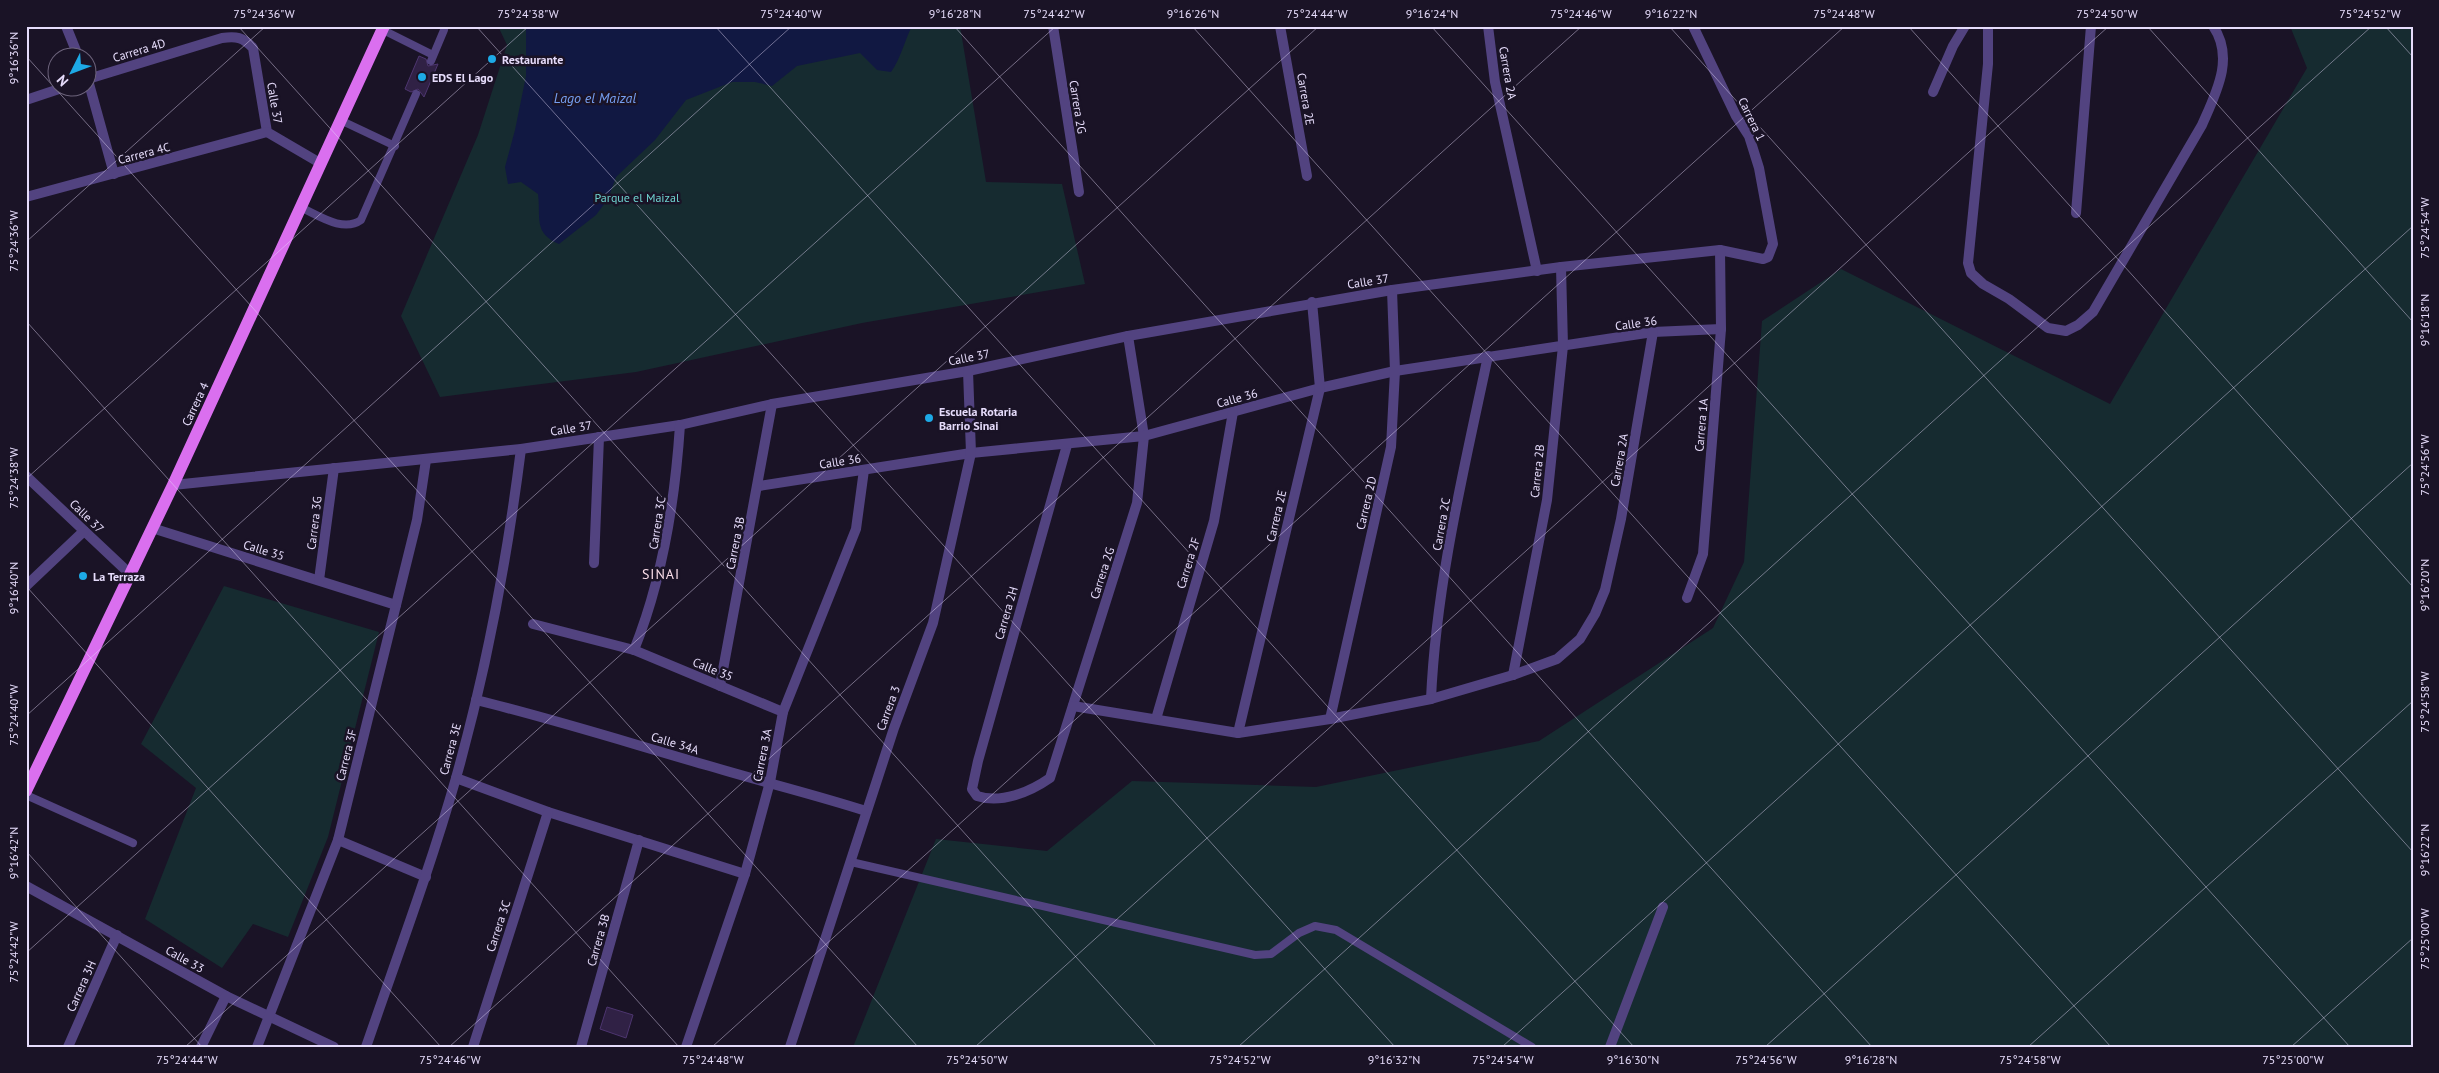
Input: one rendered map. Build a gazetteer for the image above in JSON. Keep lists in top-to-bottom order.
{
  "streets": {
    "main road": ["Carrera 4"],
    "street": [
      "Carrera 4D",
      "Carrera 2A",
      "Carrera 2E",
      "Calle 37",
      "Carrera 2G",
      "Carrera 1",
      "Carrera 4C",
      "Calle 36",
      "Carrera 1A",
      "Carrera 2B",
      "Carrera 2D",
      "Carrera 3G",
      "Carrera 3C",
      "Carrera 2C",
      "Carrera 3B",
      "Calle 35",
      "Carrera 2F",
      "Carrera 2H",
      "Carrera 3",
      "Calle 34A",
      "Carrera 3E",
      "Carrera 3F",
      "Carrera 3A",
      "Calle 33",
      "Carrera 3H"
    ]
  },
  "crossings": [
    ["Carrera 4D", "Calle 37"],
    ["Carrera 2A", "Carrera 2E"],
    ["Carrera 2A", "Calle 37"],
    ["Carrera 2A", "Carrera 2G"],
    ["Carrera 2A", "Calle 36"],
    ["Carrera 2A", "Carrera 2B"],
    ["Carrera 2A", "Carrera 2D"],
    ["Carrera 2A", "Carrera 2C"],
    ["Carrera 2A", "Carrera 2F"],
    ["Carrera 2E", "Calle 37"],
    ["Carrera 2E", "Calle 36"],
    ["Calle 37", "Carrera 2G"],
    ["Calle 37", "Carrera 1"],
    ["Calle 37", "Carrera 4C"],
    ["Calle 37", "Carrera 4"],
    ["Calle 37", "Carrera 1A"],
    ["Calle 37", "Carrera 2B"],
    ["Calle 37", "Carrera 2D"],
    ["Calle 37", "Carrera 3G"],
    ["Calle 37", "Carrera 3C"],
    ["Calle 37", "Carrera 3B"],
    ["Calle 37", "Carrera 3"],
    ["Calle 37", "Carrera 3E"],
    ["Calle 37", "Carrera 3F"],
    ["Carrera 2G", "Calle 36"],
    ["Carrera 2G", "Carrera 2H"],
    ["Calle 36", "Carrera 1A"],
    ["Calle 36", "Carrera 2B"],
    ["Calle 36", "Carrera 2D"],
    ["Calle 36", "Carrera 2C"],
    ["Calle 36", "Carrera 3B"],
    ["Calle 36", "Carrera 2F"],
    ["Calle 36", "Carrera 2H"],
    ["Calle 36", "Carrera 3"],
    ["Calle 36", "Carrera 3A"],
    ["Carrera 4", "Calle 35"],
    ["Carrera 3G", "Calle 35"],
    ["Carrera 3C", "Calle 35"],
    ["Carrera 3B", "Calle 35"],
    ["Calle 35", "Carrera 3F"],
    ["Calle 35", "Carrera 3A"],
    ["Carrera 3", "Calle 34A"],
    ["Calle 34A", "Carrera 3E"],
    ["Calle 34A", "Carrera 3A"],
    ["Carrera 3F", "Calle 33"],
    ["Calle 33", "Carrera 3H"]
  ],
  "districts": ["SINAI"],
  "water": ["Lago el Maizal"],
  "parks": ["Parque el Maizal"],
  "places": [
    "Restaurante",
    "EDS El Lago",
    "Escuela Rotaria Barrio Sinai",
    "La Terraza"
  ],
  "north": "bottom left",
  "coordinates": [
    "75°24'36\"W",
    "75°24'38\"W",
    "75°24'40\"W",
    "9°16'28\"N",
    "75°24'42\"W",
    "9°16'26\"N",
    "75°24'44\"W",
    "9°16'24\"N",
    "75°24'46\"W",
    "9°16'22\"N",
    "75°24'48\"W",
    "75°24'50\"W",
    "75°24'52\"W",
    "9°16'36\"N",
    "75°24'54\"W",
    "9°16'18\"N",
    "75°24'56\"W",
    "9°16'20\"N",
    "9°16'40\"N",
    "75°24'58\"W",
    "9°16'42\"N",
    "75°25'00\"W",
    "9°16'32\"N",
    "9°16'30\"N"
  ]
}
